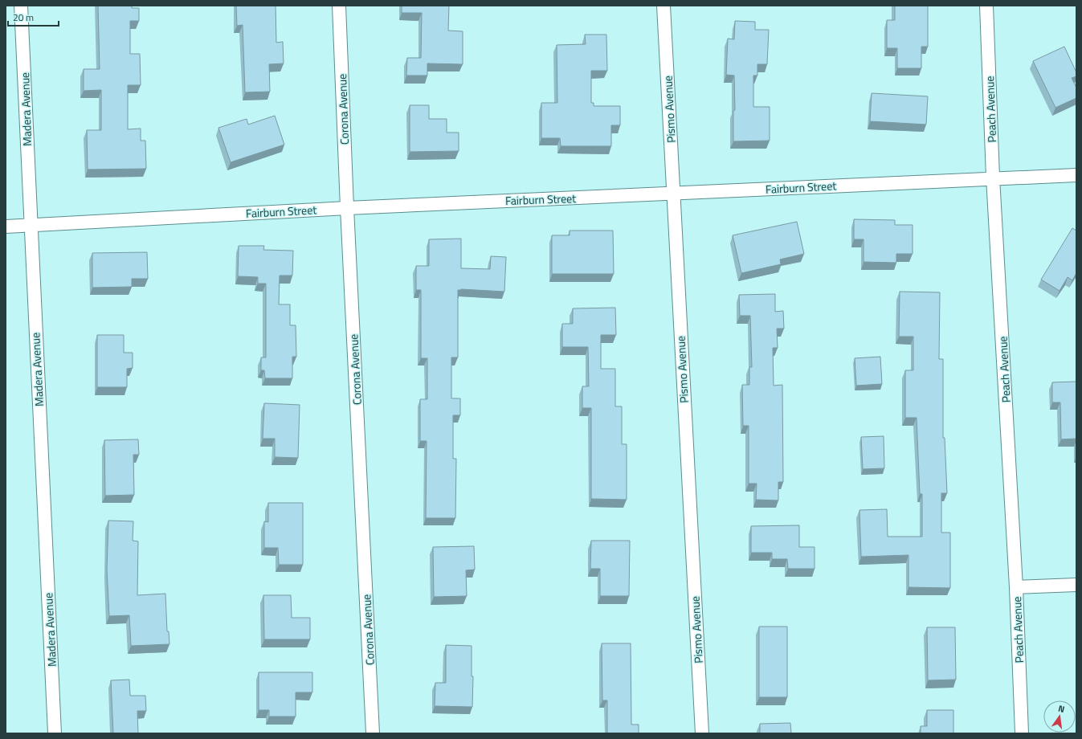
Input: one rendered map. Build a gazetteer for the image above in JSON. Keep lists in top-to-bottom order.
{
  "streets": {
    "street": [
      "Madera Avenue",
      "Corona Avenue",
      "Pismo Avenue",
      "Peach Avenue",
      "Fairburn Street"
    ]
  },
  "crossings": [
    ["Madera Avenue", "Fairburn Street"],
    ["Corona Avenue", "Fairburn Street"],
    ["Pismo Avenue", "Fairburn Street"],
    ["Peach Avenue", "Fairburn Street"]
  ],
  "scale_bar": "20 m",
  "north": "top"
}
